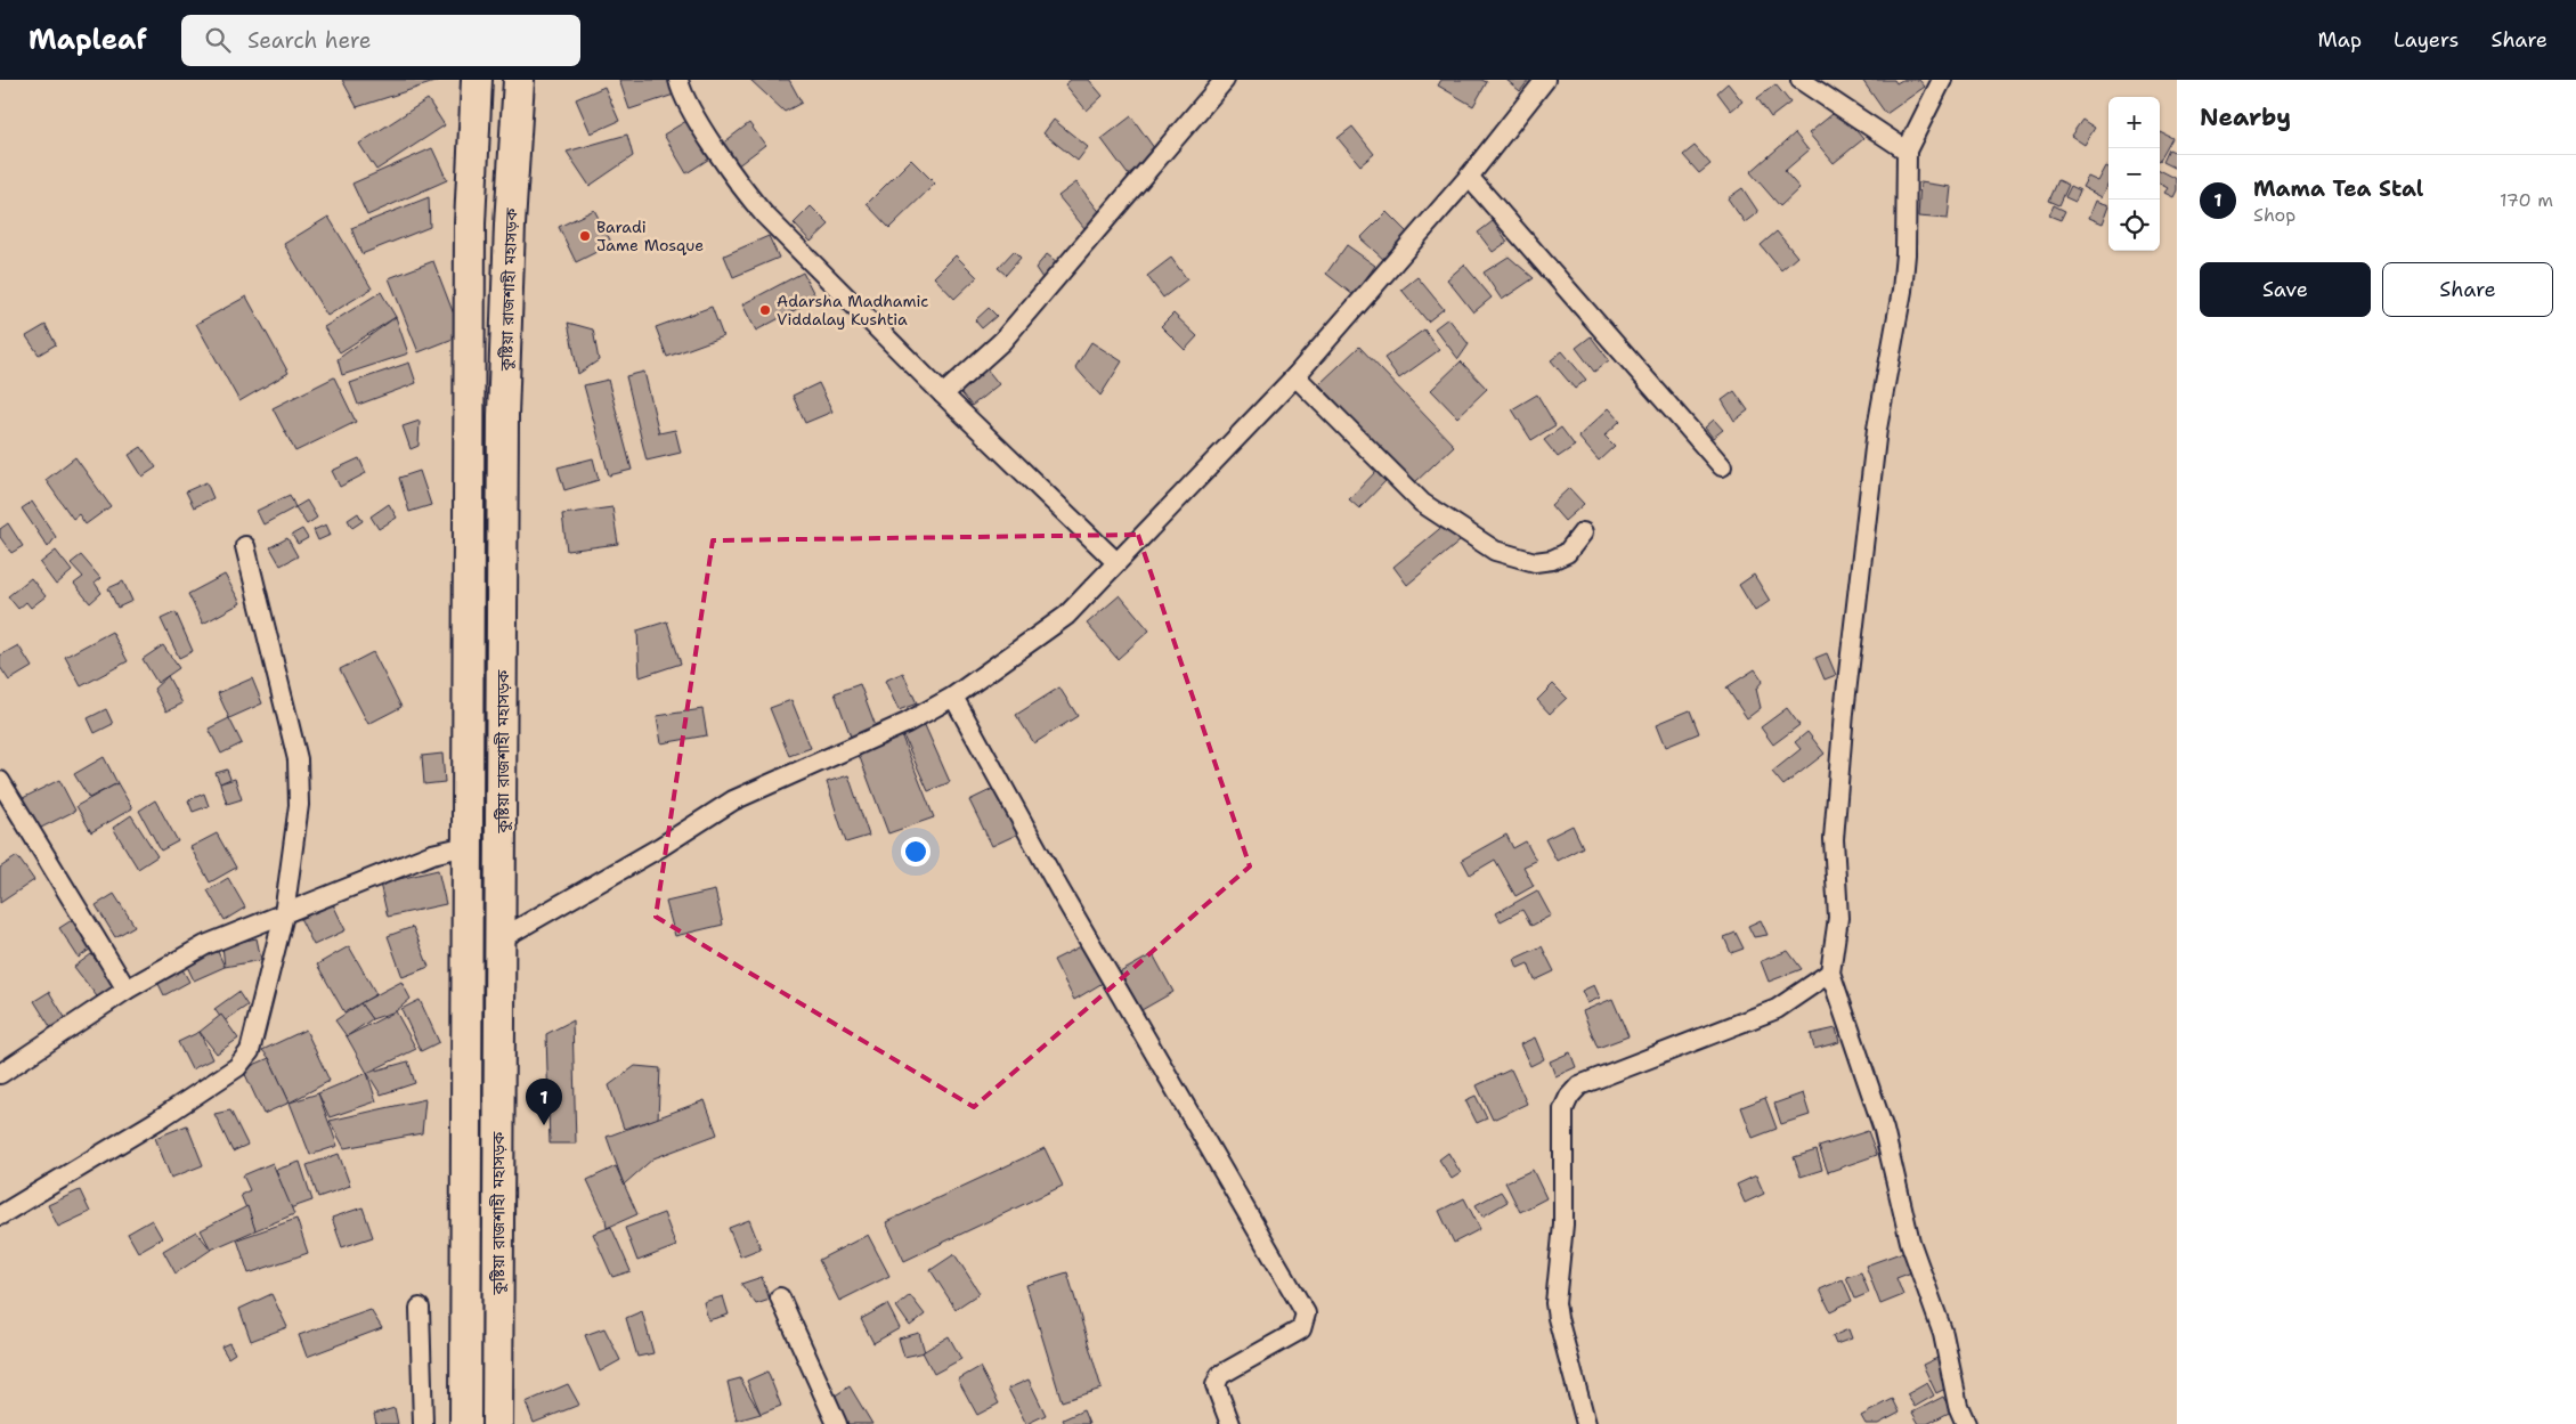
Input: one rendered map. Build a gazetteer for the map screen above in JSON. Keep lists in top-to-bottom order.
{
  "streets": {
    "highway": ["কুষ্টিয়া রাজশাহী মহাসড়ক"]
  },
  "places": ["Baradi Jame Mosque", "Adarsha Madhamic Viddalay Kushtia"],
  "page": {
    "header": "Mapleaf",
    "search": "Search here",
    "nav": ["Map", "Layers", "Share"],
    "heading": "Nearby",
    "map_buttons": ["+", "−"],
    "list": [
      {
        "mark": "1",
        "name": "Mama Tea Stal",
        "note": "Shop",
        "value": "170 m"
      }
    ],
    "buttons": ["Save", "Share"],
    "pins": "1"
  }
}
